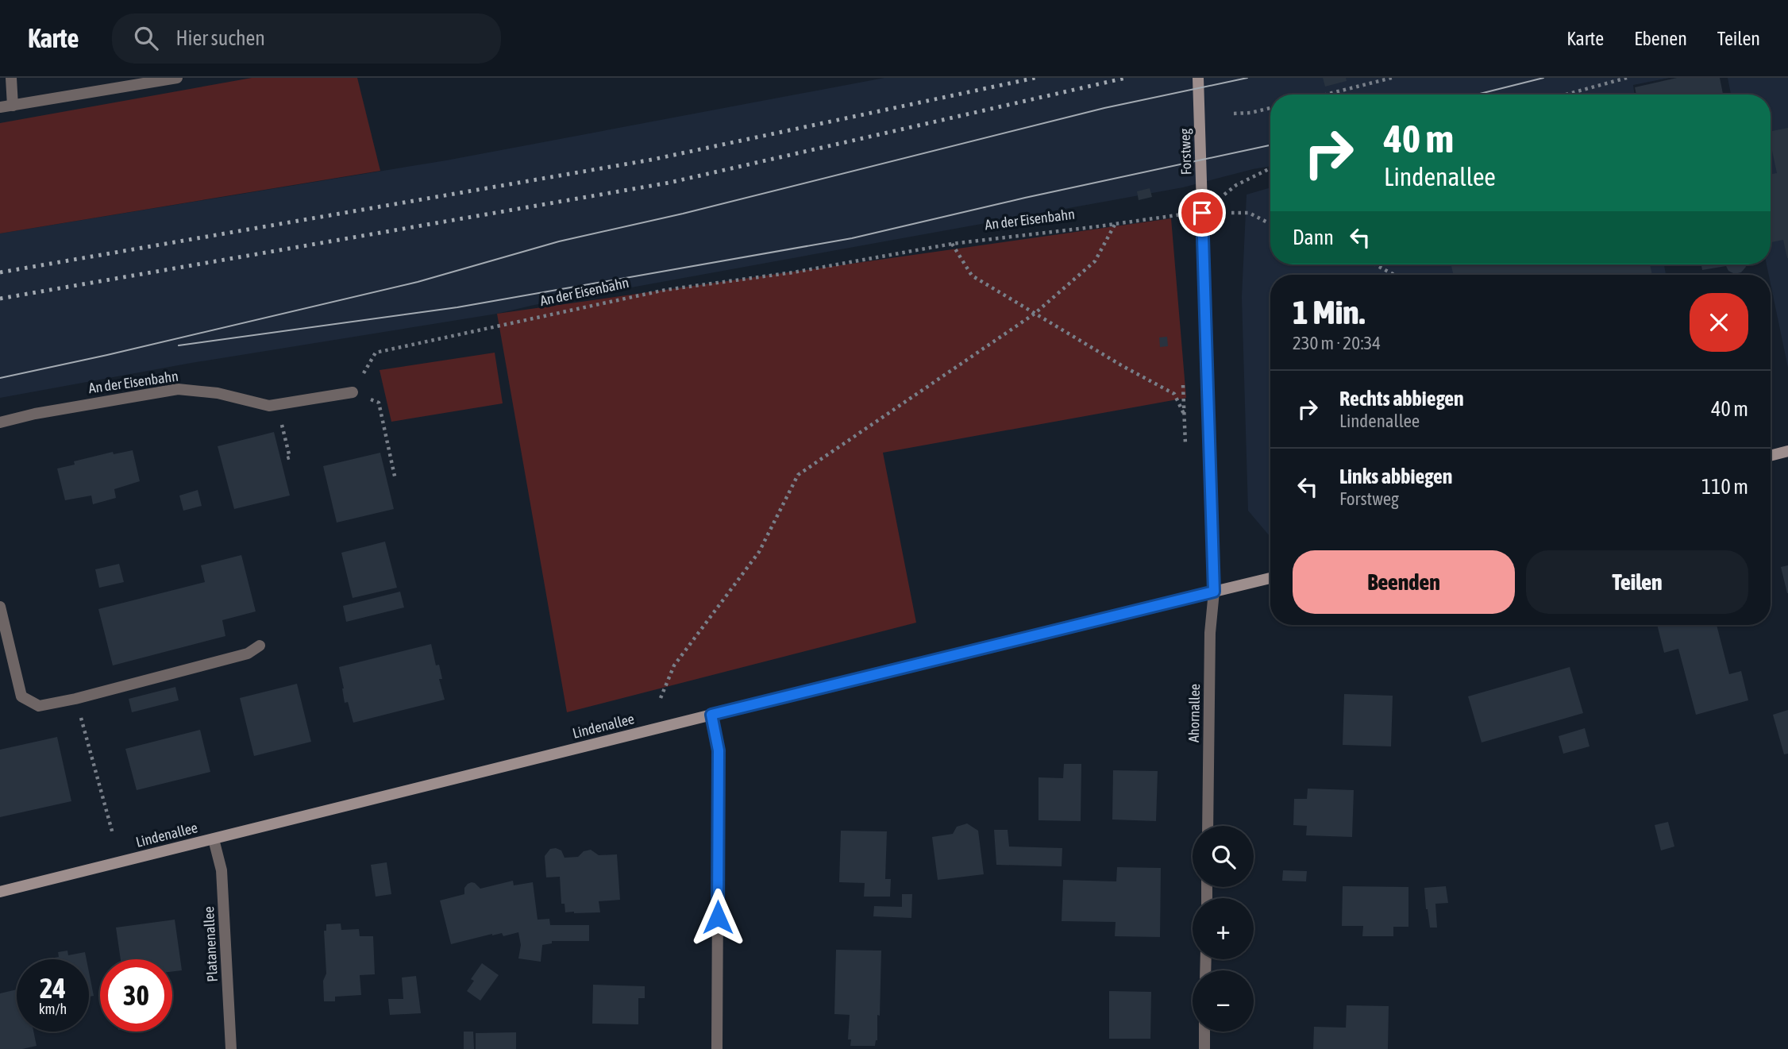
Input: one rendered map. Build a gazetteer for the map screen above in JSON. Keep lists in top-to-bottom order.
{
  "streets": {
    "main road": ["Forstweg", "Lindenallee"],
    "street": ["An der Eisenbahn", "Ahornallee", "Platanenallee"]
  },
  "crossings": [
    ["Forstweg", "An der Eisenbahn"],
    ["Forstweg", "Ahornallee"],
    ["Forstweg", "Lindenallee"],
    ["Ahornallee", "Lindenallee"],
    ["Lindenallee", "Platanenallee"]
  ],
  "page": {
    "header": "Karte",
    "search": "Hier suchen",
    "nav": ["Karte", "Ebenen", "Teilen"],
    "turn": ["40 m", "Lindenallee"],
    "then": "Dann",
    "heading": ["1 Min.", "230 m · 20:34"],
    "list": [
      {
        "name": "Rechts abbiegen",
        "note": "Lindenallee",
        "value": "40 m"
      },
      {
        "name": "Links abbiegen",
        "note": "Forstweg",
        "value": "110 m"
      }
    ],
    "buttons": ["Beenden", "Teilen"],
    "map_buttons": ["+", "−"],
    "speed": "24 km/h",
    "limit": "30"
  }
}
